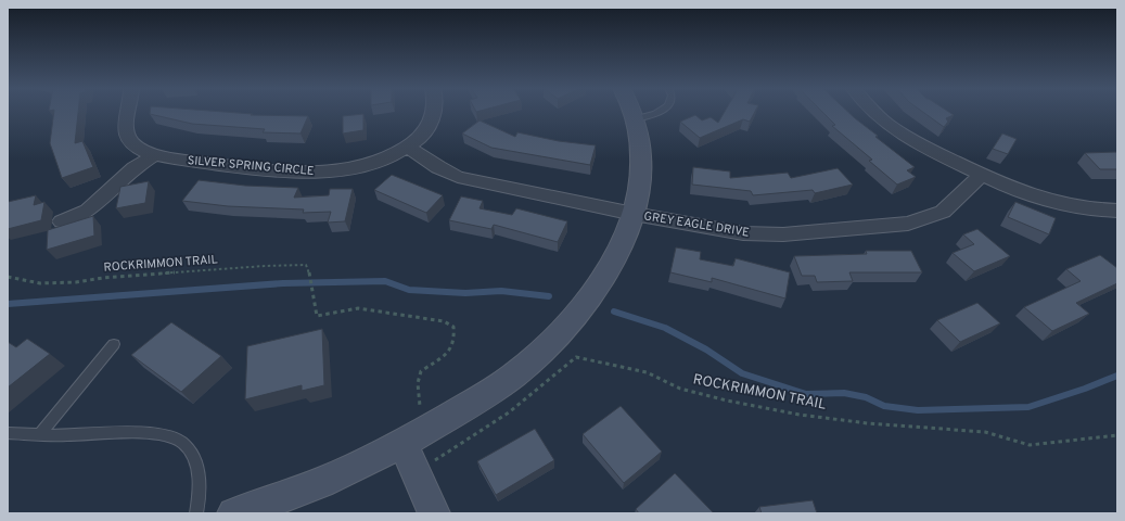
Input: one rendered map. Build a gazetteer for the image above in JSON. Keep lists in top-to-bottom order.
{
  "streets": {
    "street": ["SILVER SPRING CIRCLE", "GREY EAGLE DRIVE"],
    "path": ["ROCKRIMMON TRAIL"]
  },
  "crossings": [
    ["SILVER SPRING CIRCLE", "GREY EAGLE DRIVE"]
  ]
}
